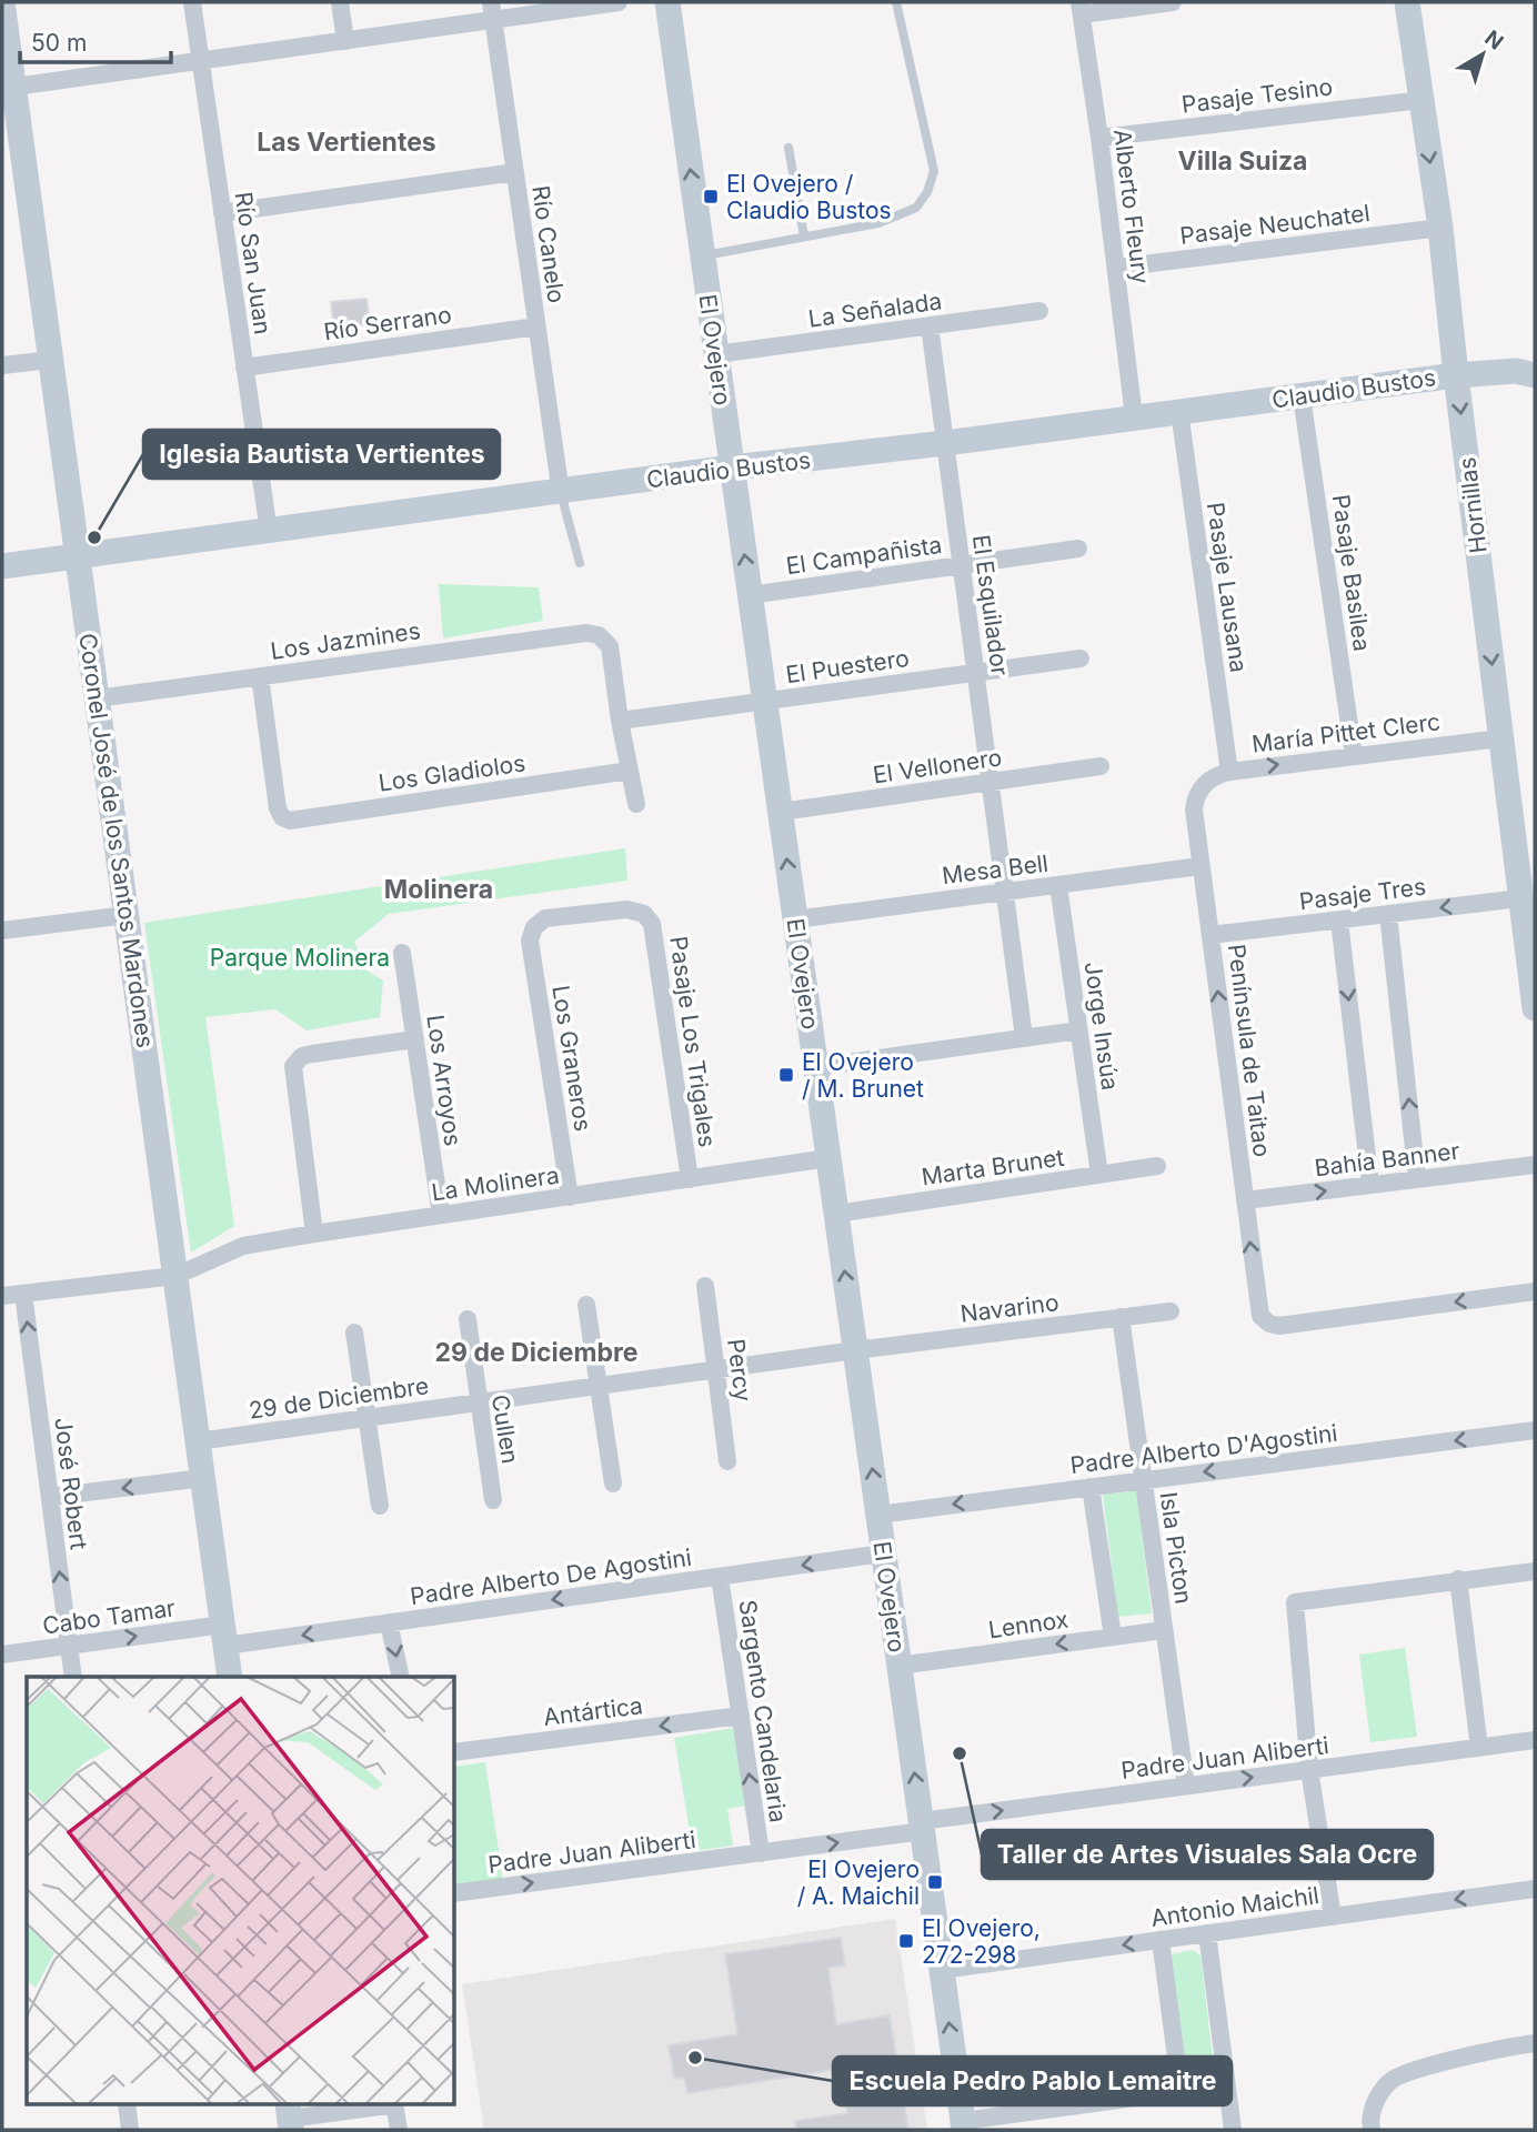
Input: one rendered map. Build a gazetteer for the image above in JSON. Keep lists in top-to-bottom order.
{
  "streets": {
    "street": [
      "Pasaje Tesino",
      "Alberto Fleury",
      "Pasaje Neuchatel",
      "Río Canelo",
      "Río San Juan",
      "La Señalada",
      "Río Serrano",
      "El Ovejero",
      "Claudio Bustos",
      "Hornillas",
      "El Campañista",
      "Pasaje Basilea",
      "Pasaje Lausana",
      "El Esquilador",
      "Los Jazmines",
      "El Puestero",
      "María Pittet Clerc",
      "El Vellonero",
      "Los Gladiolos",
      "Coronel José de los Santos Mardones",
      "Mesa Bell",
      "Pasaje Tres",
      "Jorge Insúa",
      "Pasaje Los Trigales",
      "Península de Taitao",
      "Los Graneros",
      "Los Arroyos",
      "Bahía Banner",
      "Marta Brunet",
      "La Molinera",
      "Navarino",
      "Percy",
      "29 de Diciembre",
      "Cullen",
      "Padre Alberto D'Agostini",
      "José Robert",
      "Isla Picton",
      "Padre Alberto De Agostini",
      "Cabo Tamar",
      "Lennox",
      "Antártica",
      "Sargento Candelaria",
      "Padre Juan Aliberti",
      "Antonio Maichil"
    ]
  },
  "crossings": [
    ["Pasaje Tesino", "Alberto Fleury"],
    ["Pasaje Tesino", "Hornillas"],
    ["Alberto Fleury", "Pasaje Neuchatel"],
    ["Alberto Fleury", "Claudio Bustos"],
    ["Pasaje Neuchatel", "Hornillas"],
    ["Río Canelo", "Río Serrano"],
    ["Río Canelo", "Claudio Bustos"],
    ["Río San Juan", "Río Serrano"],
    ["Río San Juan", "Claudio Bustos"],
    ["La Señalada", "El Ovejero"],
    ["La Señalada", "El Esquilador"],
    ["El Ovejero", "Claudio Bustos"],
    ["El Ovejero", "El Campañista"],
    ["El Ovejero", "El Puestero"],
    ["El Ovejero", "El Vellonero"],
    ["El Ovejero", "Mesa Bell"],
    ["El Ovejero", "Marta Brunet"],
    ["El Ovejero", "La Molinera"],
    ["El Ovejero", "Navarino"],
    ["El Ovejero", "29 de Diciembre"],
    ["El Ovejero", "Padre Alberto D'Agostini"],
    ["El Ovejero", "Padre Alberto De Agostini"],
    ["El Ovejero", "Lennox"],
    ["El Ovejero", "Padre Juan Aliberti"],
    ["El Ovejero", "Antonio Maichil"],
    ["Claudio Bustos", "Hornillas"],
    ["Claudio Bustos", "Pasaje Basilea"],
    ["Claudio Bustos", "Pasaje Lausana"],
    ["Claudio Bustos", "El Esquilador"],
    ["Claudio Bustos", "Coronel José de los Santos Mardones"],
    ["Hornillas", "María Pittet Clerc"],
    ["Hornillas", "Pasaje Tres"],
    ["El Campañista", "El Esquilador"],
    ["Pasaje Basilea", "María Pittet Clerc"],
    ["Pasaje Lausana", "María Pittet Clerc"],
    ["El Esquilador", "El Puestero"],
    ["El Esquilador", "El Vellonero"],
    ["El Esquilador", "Mesa Bell"],
    ["Los Jazmines", "El Puestero"],
    ["Los Jazmines", "Los Gladiolos"],
    ["Los Jazmines", "Coronel José de los Santos Mardones"],
    ["María Pittet Clerc", "Península de Taitao"],
    ["Coronel José de los Santos Mardones", "La Molinera"],
    ["Coronel José de los Santos Mardones", "29 de Diciembre"],
    ["Coronel José de los Santos Mardones", "Padre Alberto De Agostini"],
    ["Coronel José de los Santos Mardones", "Cabo Tamar"],
    ["Mesa Bell", "Jorge Insúa"],
    ["Mesa Bell", "Península de Taitao"],
    ["Pasaje Tres", "Península de Taitao"],
    ["Jorge Insúa", "Marta Brunet"],
    ["Pasaje Los Trigales", "Los Graneros"],
    ["Pasaje Los Trigales", "La Molinera"],
    ["Península de Taitao", "Bahía Banner"],
    ["Los Graneros", "La Molinera"],
    ["Los Arroyos", "La Molinera"],
    ["La Molinera", "José Robert"],
    ["Navarino", "29 de Diciembre"],
    ["Navarino", "Isla Picton"],
    ["Percy", "29 de Diciembre"],
    ["29 de Diciembre", "Cullen"],
    ["Padre Alberto D'Agostini", "Isla Picton"],
    ["José Robert", "Cabo Tamar"],
    ["Isla Picton", "Lennox"],
    ["Isla Picton", "Padre Juan Aliberti"],
    ["Padre Alberto De Agostini", "Cabo Tamar"],
    ["Padre Alberto De Agostini", "Sargento Candelaria"],
    ["Antártica", "Sargento Candelaria"],
    ["Sargento Candelaria", "Padre Juan Aliberti"]
  ],
  "one_way": [
    "El Ovejero",
    "Hornillas",
    "María Pittet Clerc",
    "Pasaje Tres",
    "Bahía Banner",
    "Padre Alberto D'Agostini",
    "José Robert",
    "Padre Alberto De Agostini",
    "Lennox",
    "Antártica",
    "Sargento Candelaria",
    "Padre Juan Aliberti"
  ],
  "districts": [
    "Las Vertientes",
    "Villa Suiza",
    "Molinera",
    "29 de Diciembre"
  ],
  "parks": ["Parque Molinera"],
  "places": {
    "transit": [
      "El Ovejero / Claudio Bustos",
      "El Ovejero / M. Brunet",
      "El Ovejero / A. Maichil",
      "El Ovejero, 272-298"
    ],
    "other": ["Iglesia Bautista Vertientes", "Taller de Artes Visuales Sala Ocre", "Escuela Pedro Pablo Lemaitre"]
  },
  "scale_bar": "50 m",
  "north": "top right"
}
